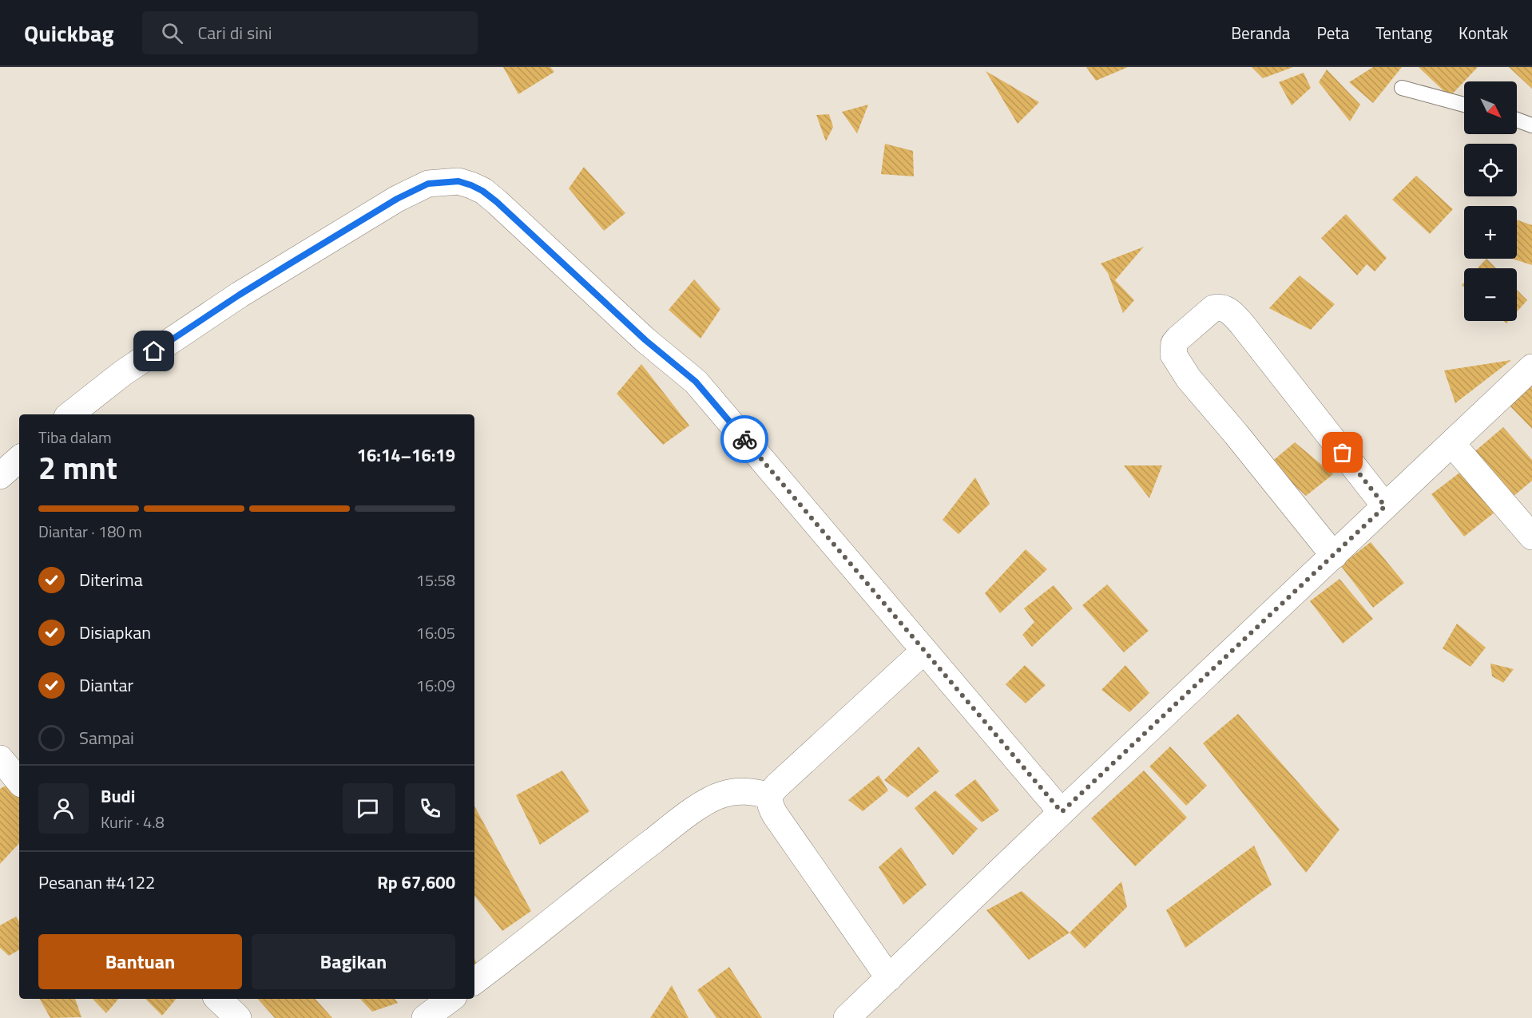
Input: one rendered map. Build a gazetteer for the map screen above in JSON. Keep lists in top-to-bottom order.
{
  "north": "bottom right",
  "page": {
    "header": "Quickbag",
    "search": "Cari di sini",
    "nav": [
      "Beranda",
      "Peta",
      "Tentang",
      "Kontak"
    ],
    "map_buttons": ["+", "−"],
    "heading": ["2 mnt", "Tiba dalam", "16:14–16:19"],
    "panel": [
      "Budi",
      "Kurir · 4.8",
      "Pesanan #4122",
      "Rp 67,600"
    ],
    "bar": "Diantar · 180 m",
    "list": [
      ["Diterima", "15:58"],
      ["Disiapkan", "16:05"],
      ["Diantar", "16:09"],
      "Sampai"
    ],
    "buttons": ["Bantuan", "Bagikan"]
  }
}
